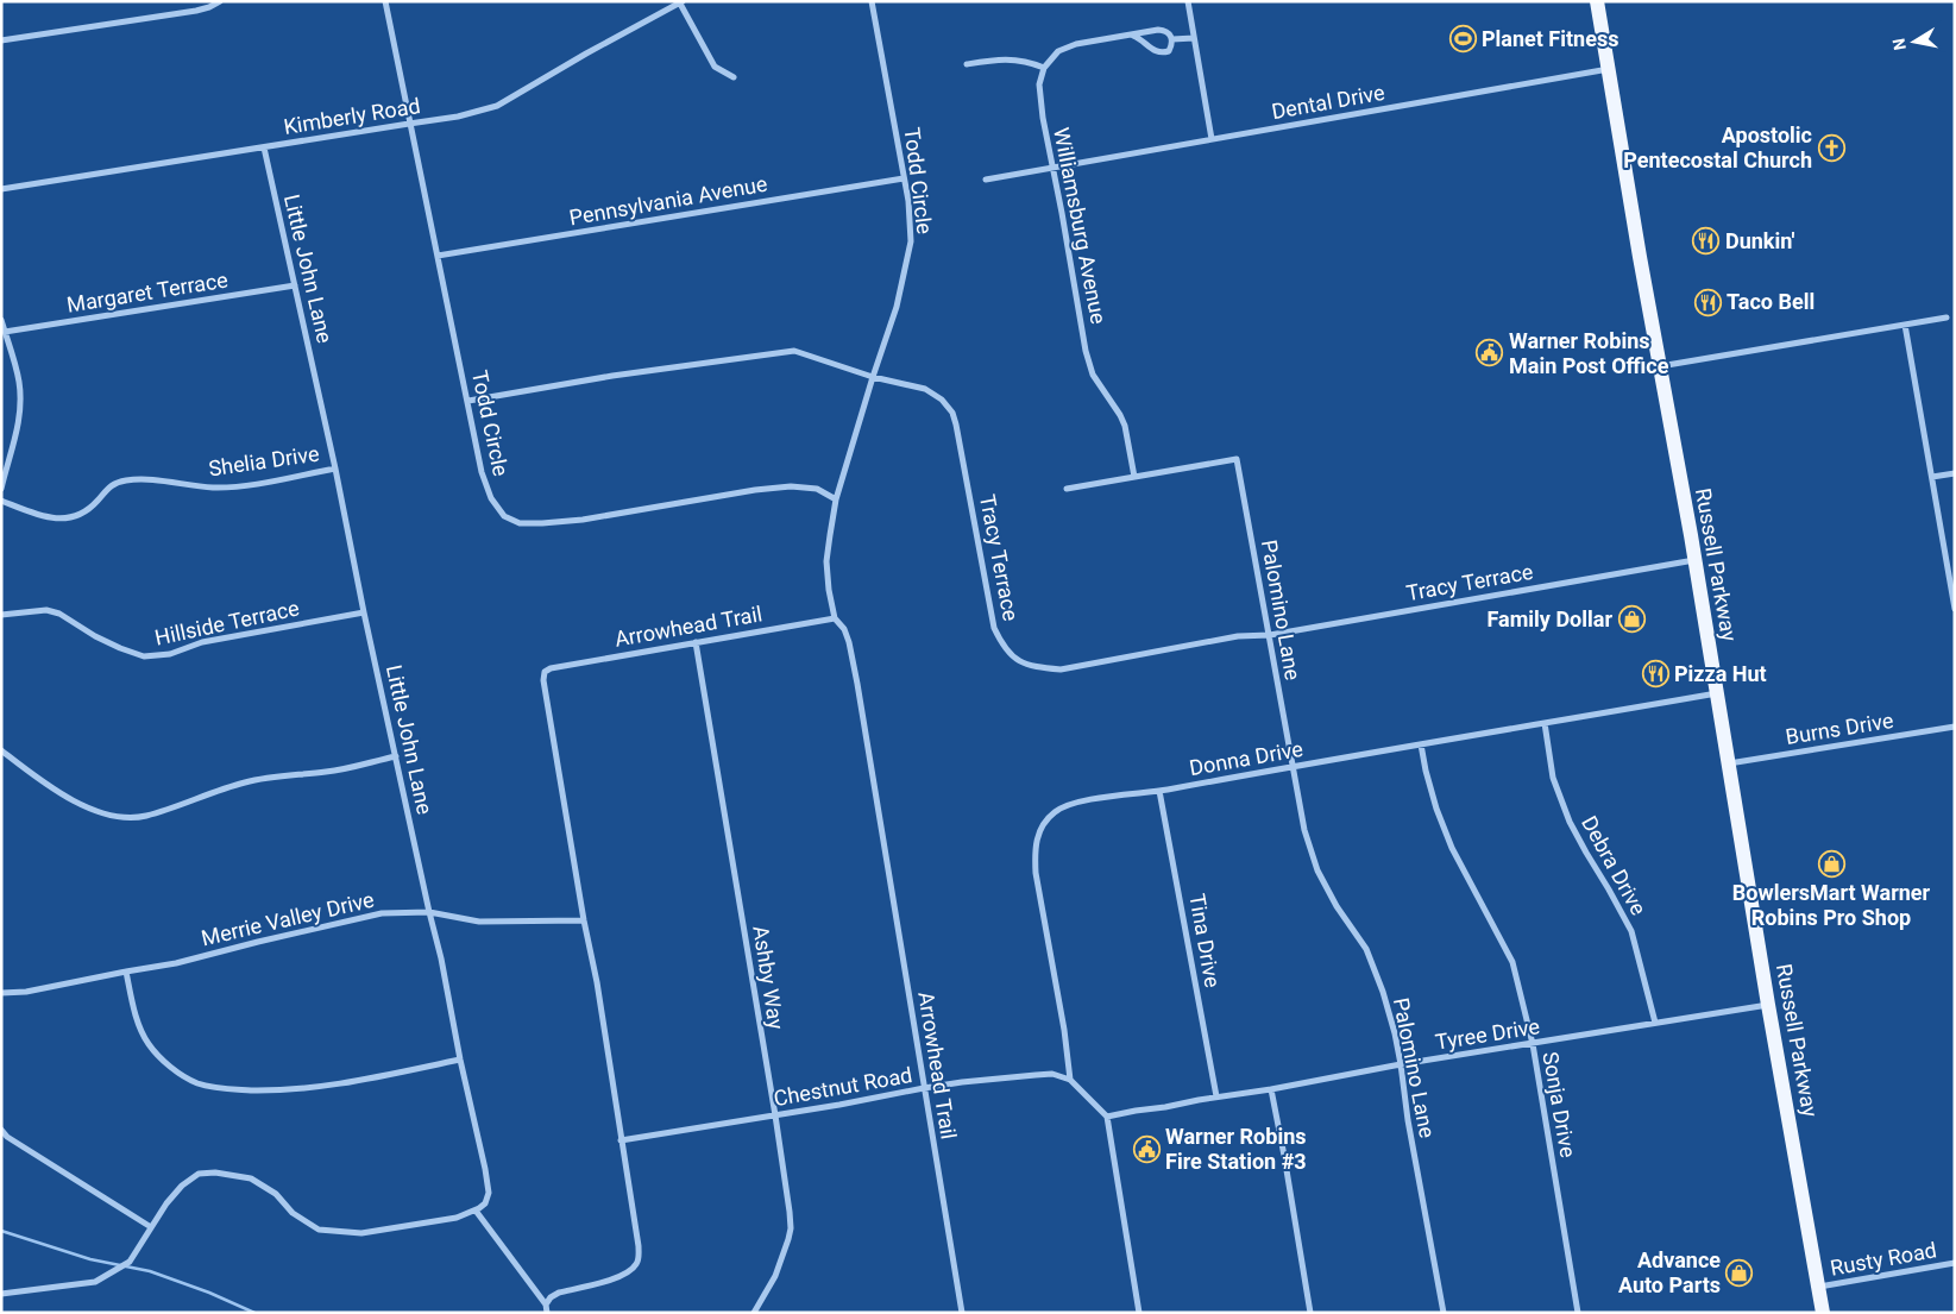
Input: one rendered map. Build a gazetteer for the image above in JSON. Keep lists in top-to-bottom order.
{
  "streets": {
    "main road": ["Russell Parkway"],
    "street": [
      "Dental Drive",
      "Kimberly Road",
      "Todd Circle",
      "Pennsylvania Avenue",
      "Williamsburg Avenue",
      "Little John Lane",
      "Margaret Terrace",
      "Shelia Drive",
      "Tracy Terrace",
      "Palomino Lane",
      "Hillside Terrace",
      "Arrowhead Trail",
      "Burns Drive",
      "Donna Drive",
      "Debra Drive",
      "Merrie Valley Drive",
      "Tina Drive",
      "Ashby Way",
      "Tyree Drive",
      "Chestnut Road",
      "Sonja Drive",
      "Rusty Road"
    ]
  },
  "crossings": [
    ["Dental Drive", "Williamsburg Avenue"],
    ["Dental Drive", "Russell Parkway"],
    ["Kimberly Road", "Todd Circle"],
    ["Kimberly Road", "Little John Lane"],
    ["Todd Circle", "Pennsylvania Avenue"],
    ["Todd Circle", "Tracy Terrace"],
    ["Todd Circle", "Arrowhead Trail"],
    ["Williamsburg Avenue", "Palomino Lane"],
    ["Little John Lane", "Margaret Terrace"],
    ["Little John Lane", "Shelia Drive"],
    ["Little John Lane", "Hillside Terrace"],
    ["Little John Lane", "Merrie Valley Drive"],
    ["Tracy Terrace", "Russell Parkway"],
    ["Tracy Terrace", "Palomino Lane"],
    ["Russell Parkway", "Burns Drive"],
    ["Russell Parkway", "Donna Drive"],
    ["Russell Parkway", "Tyree Drive"],
    ["Russell Parkway", "Rusty Road"],
    ["Palomino Lane", "Donna Drive"],
    ["Palomino Lane", "Tyree Drive"],
    ["Arrowhead Trail", "Merrie Valley Drive"],
    ["Arrowhead Trail", "Ashby Way"],
    ["Arrowhead Trail", "Chestnut Road"],
    ["Donna Drive", "Debra Drive"],
    ["Donna Drive", "Tina Drive"],
    ["Donna Drive", "Chestnut Road"],
    ["Donna Drive", "Sonja Drive"],
    ["Debra Drive", "Tyree Drive"],
    ["Tina Drive", "Tyree Drive"],
    ["Ashby Way", "Chestnut Road"],
    ["Tyree Drive", "Sonja Drive"]
  ],
  "places": {
    "sports": ["Planet Fitness"],
    "church": ["Apostolic Pentecostal Church"],
    "restaurant": ["Dunkin'", "Taco Bell", "Pizza Hut"],
    "public building": ["Warner Robins Main Post Office", "Warner Robins Fire Station #3"],
    "shop": ["Family Dollar", "BowlersMart Warner Robins Pro Shop", "Advance Auto Parts"]
  },
  "north": "left"
}
